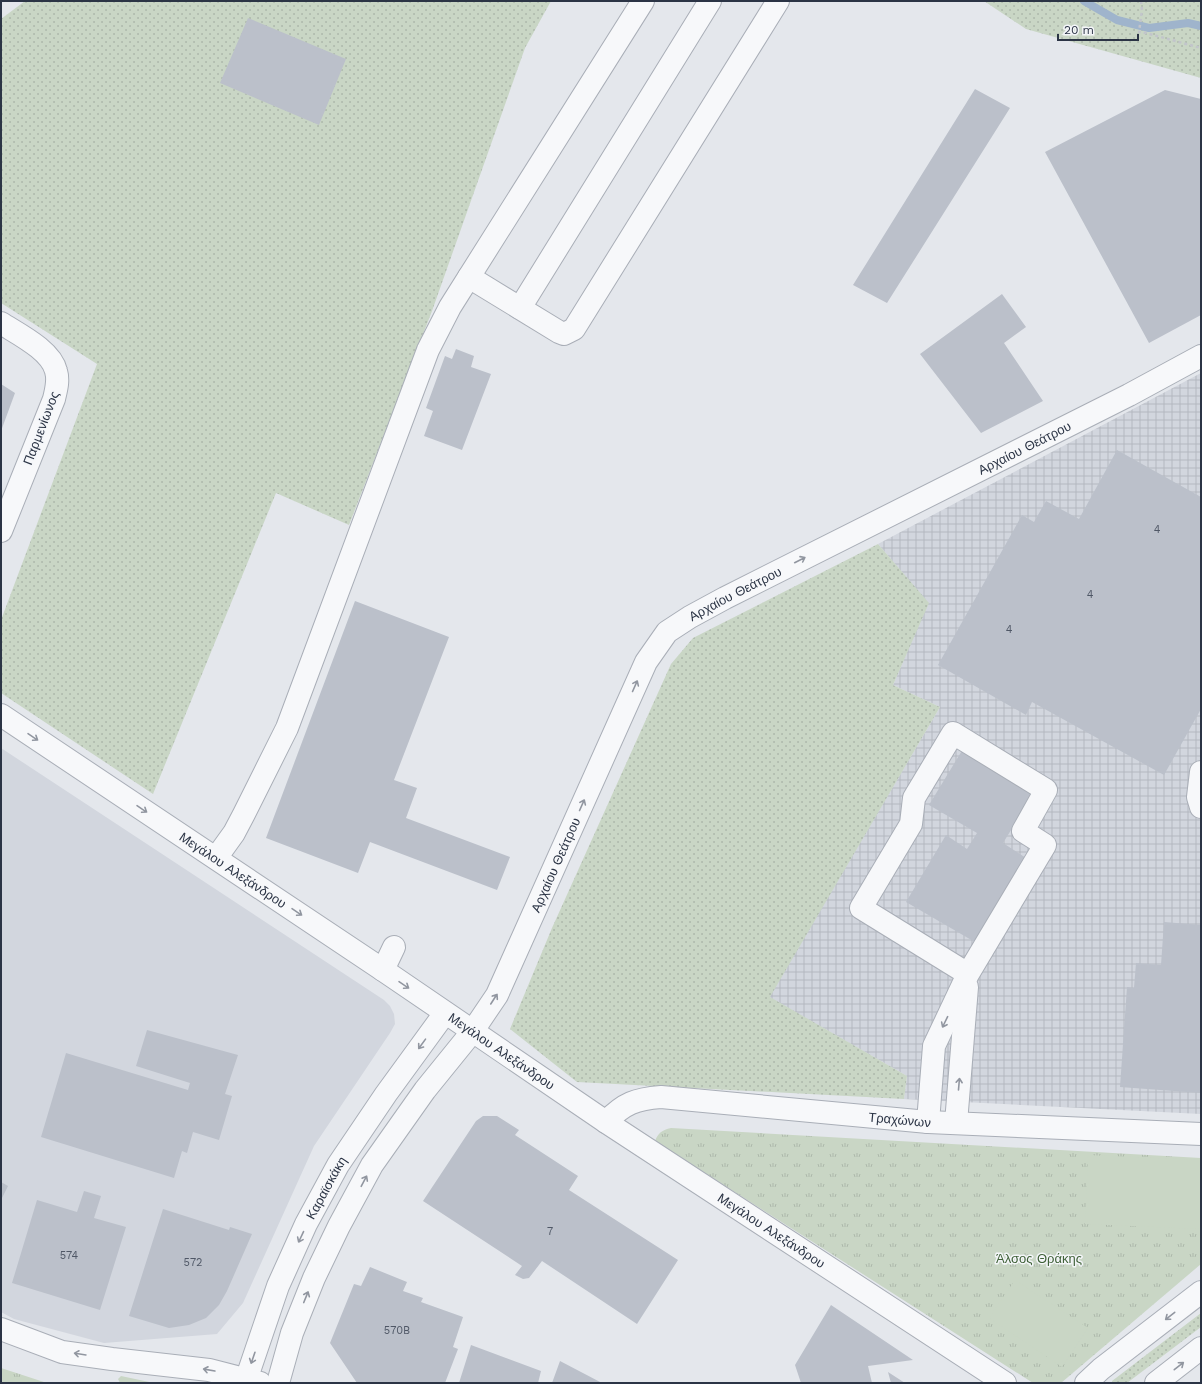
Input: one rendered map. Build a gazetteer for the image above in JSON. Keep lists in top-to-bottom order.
{
  "streets": {
    "street": [
      "Παρμενίωνος",
      "Αρχαίου Θεάτρου",
      "Μεγάλου Αλεξάνδρου",
      "Τραχώνων",
      "Καραϊσκάκη"
    ]
  },
  "crossings": [
    ["Αρχαίου Θεάτρου", "Μεγάλου Αλεξάνδρου"],
    ["Μεγάλου Αλεξάνδρου", "Τραχώνων"],
    ["Μεγάλου Αλεξάνδρου", "Καραϊσκάκη"]
  ],
  "one_way": ["Αρχαίου Θεάτρου", "Μεγάλου Αλεξάνδρου"],
  "parks": ["Άλσος Θράκης"],
  "house_numbers": [
    "4",
    "4",
    "4",
    "7",
    "574",
    "572",
    "570B"
  ],
  "scale_bar": "20 m"
}
